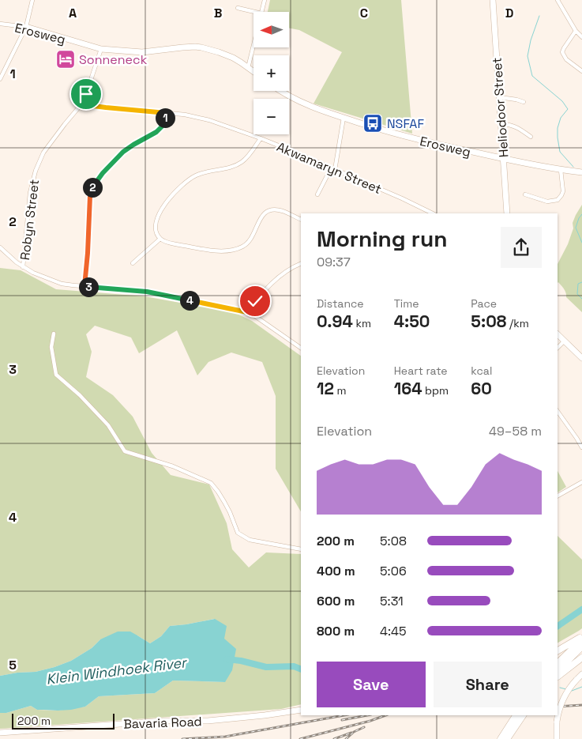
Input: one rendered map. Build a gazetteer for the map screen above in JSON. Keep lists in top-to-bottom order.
{
  "streets": {
    "street": [
      "Erosweg",
      "Heliodoor Street",
      "Akwamaryn Street",
      "Robyn Street",
      "Bavaria Road"
    ]
  },
  "crossings": [
    ["Erosweg", "Heliodoor Street"],
    ["Erosweg", "Robyn Street"],
    ["Akwamaryn Street", "Robyn Street"]
  ],
  "water": ["Klein Windhoek River"],
  "places": {
    "hotel": ["Sonneneck"],
    "bus stop": ["NSFAF"]
  },
  "scale_bar": "200 m",
  "north": "left",
  "page": {
    "map_buttons": ["+", "−"],
    "pins": [
      "1",
      "2",
      "3",
      "4"
    ],
    "heading": ["Morning run", "09:37"],
    "stats": [
      ["Distance", "0.94 km"],
      ["Time", "4:50"],
      ["Pace", "5:08 /km"],
      ["Elevation", "12 m"],
      ["Heart rate", "164 bpm"],
      ["kcal", "60"]
    ],
    "chart": ["Elevation", "49–58 m"],
    "list": [
      {
        "name": "200 m",
        "note": "5:08"
      },
      {
        "name": "400 m",
        "note": "5:06"
      },
      {
        "name": "600 m",
        "note": "5:31"
      },
      {
        "name": "800 m",
        "note": "4:45"
      }
    ],
    "buttons": ["Save", "Share"],
    "scale": "200 m"
  },
  "grid": {
    "columns": [
      "A",
      "B",
      "C",
      "D"
    ],
    "rows": [
      "1",
      "2",
      "3",
      "4",
      "5"
    ]
  }
}
